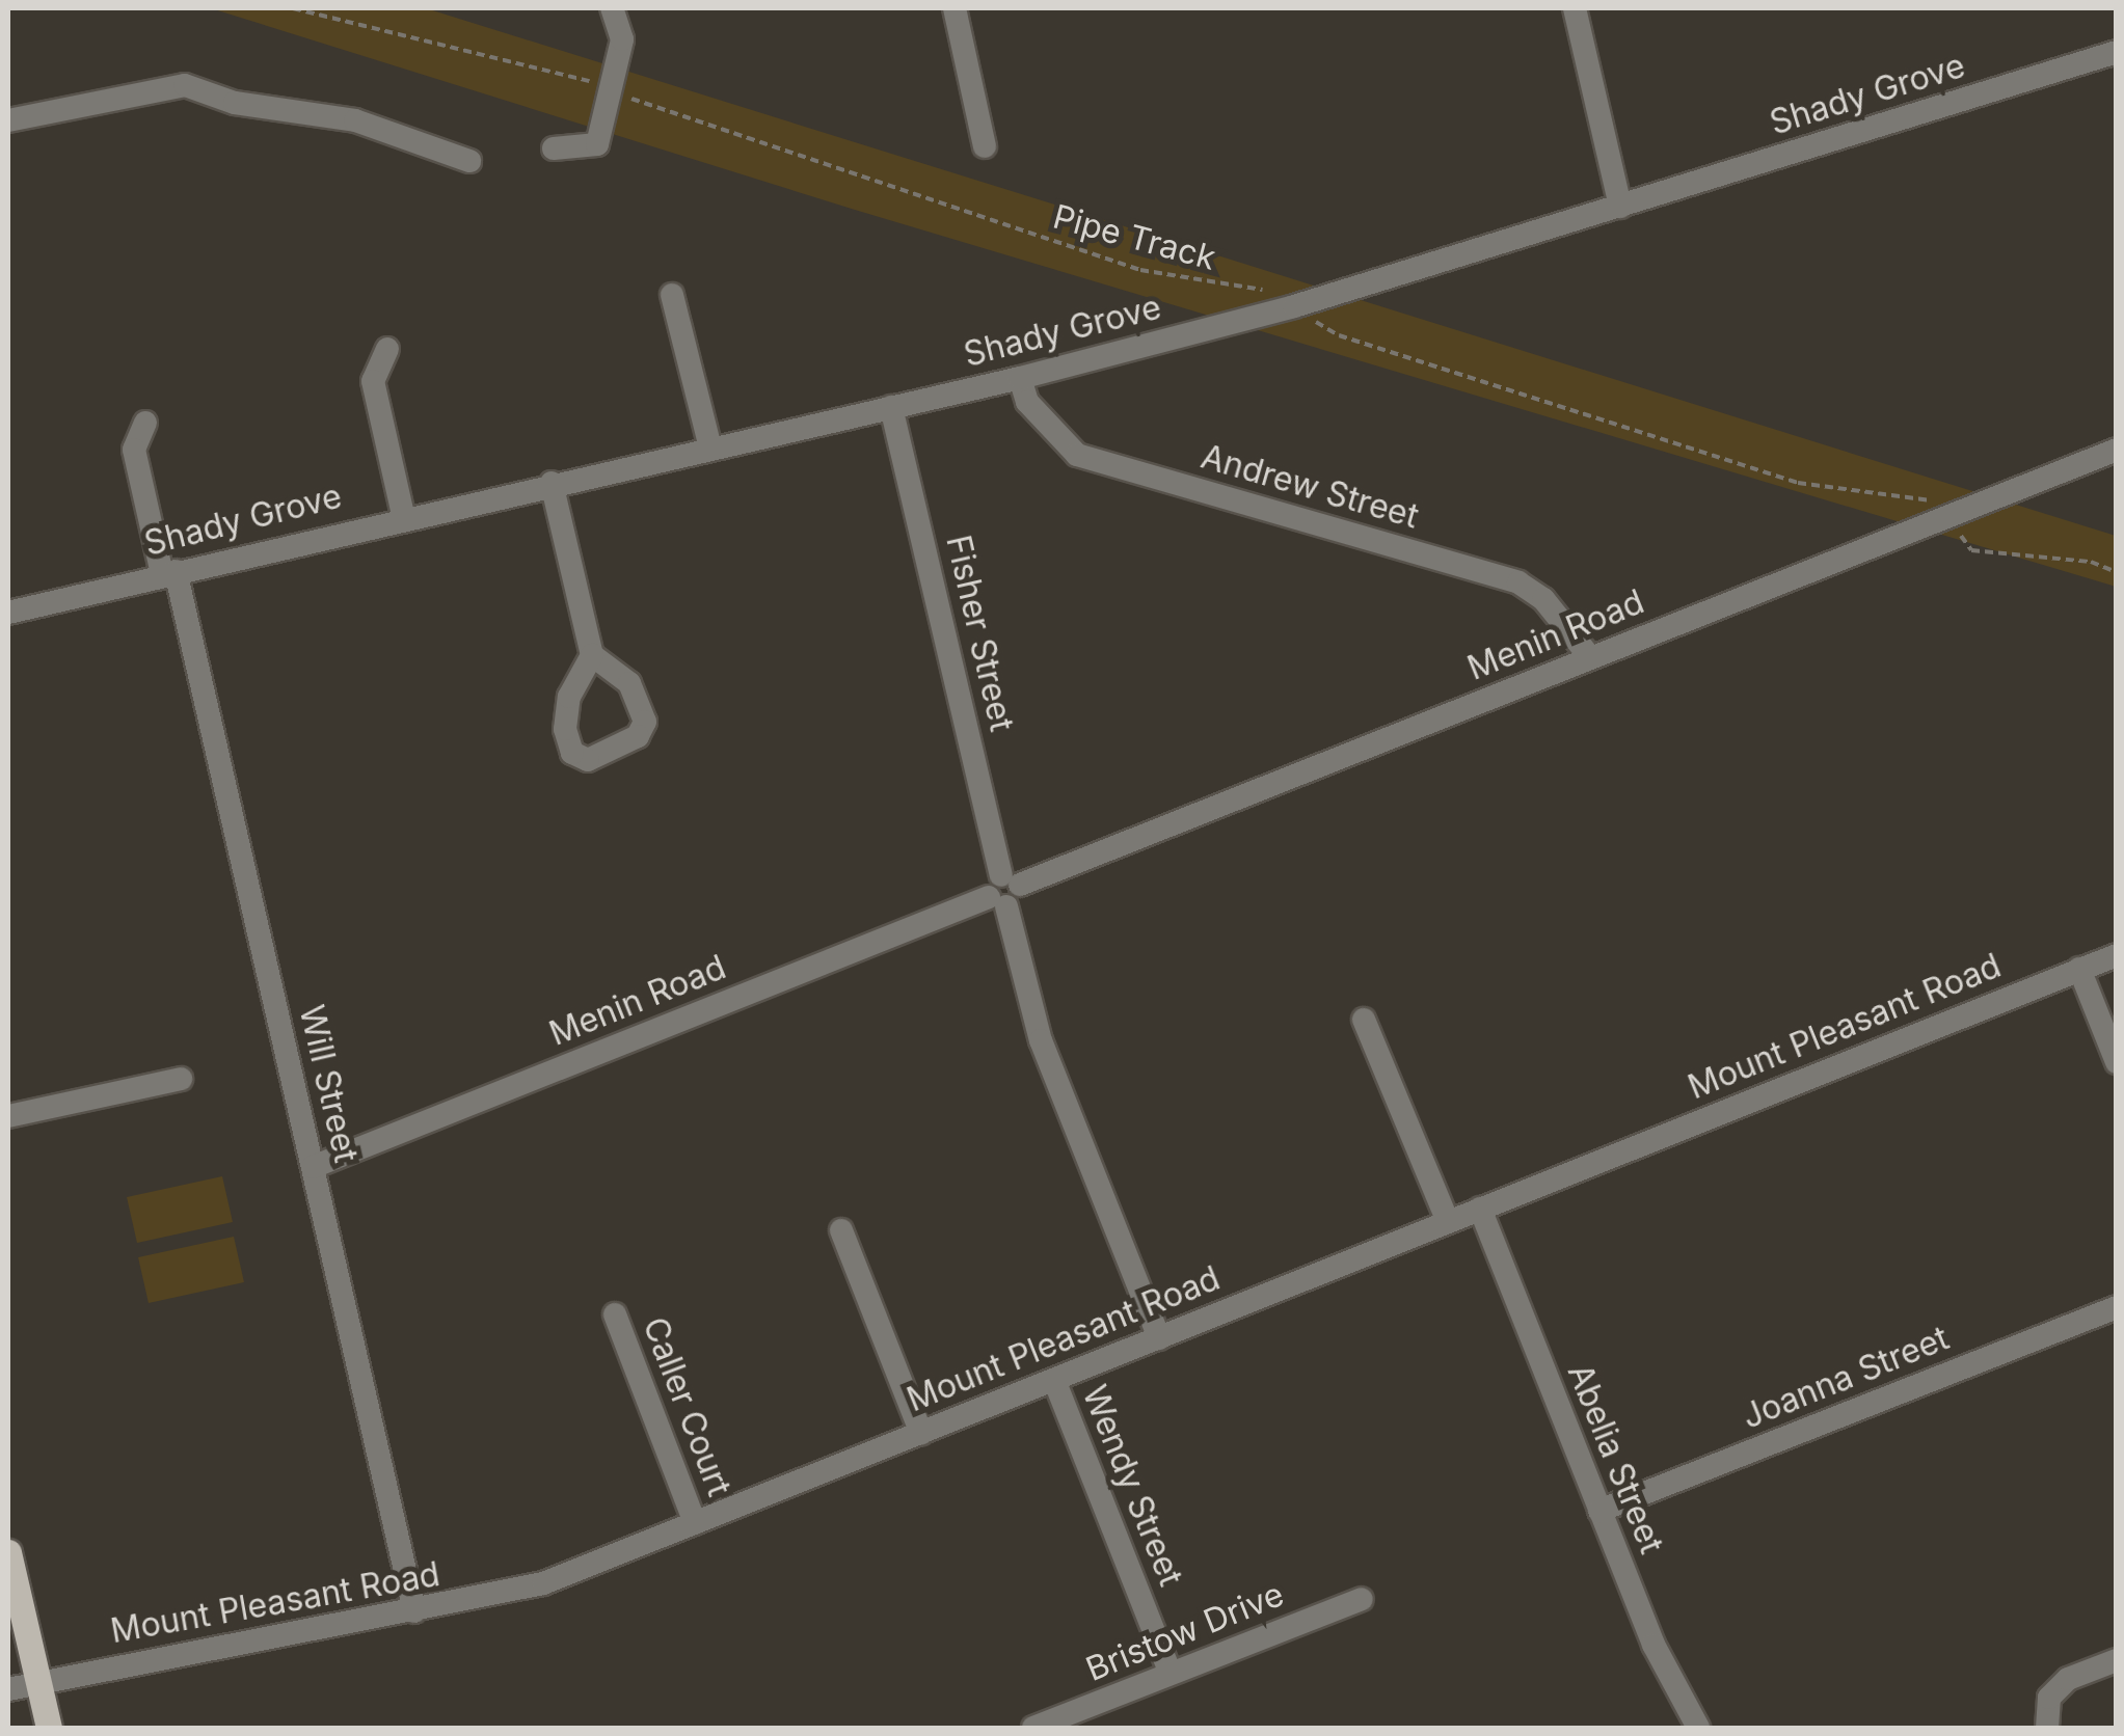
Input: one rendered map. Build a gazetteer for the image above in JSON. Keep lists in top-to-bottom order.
{
  "streets": {
    "street": [
      "Shady Grove",
      "Andrew Street",
      "Fisher Street",
      "Menin Road",
      "Mount Pleasant Road",
      "Will Street",
      "Joanna Street",
      "Caller Court",
      "Abelia Street",
      "Wendy Street",
      "Bristow Drive"
    ],
    "path": ["Pipe Track"]
  },
  "crossings": [
    ["Shady Grove", "Pipe Track"],
    ["Shady Grove", "Andrew Street"],
    ["Shady Grove", "Fisher Street"],
    ["Shady Grove", "Will Street"],
    ["Pipe Track", "Menin Road"],
    ["Andrew Street", "Menin Road"],
    ["Fisher Street", "Menin Road"],
    ["Menin Road", "Will Street"],
    ["Mount Pleasant Road", "Will Street"],
    ["Mount Pleasant Road", "Caller Court"],
    ["Mount Pleasant Road", "Abelia Street"],
    ["Mount Pleasant Road", "Wendy Street"],
    ["Joanna Street", "Abelia Street"],
    ["Wendy Street", "Bristow Drive"]
  ]
}
